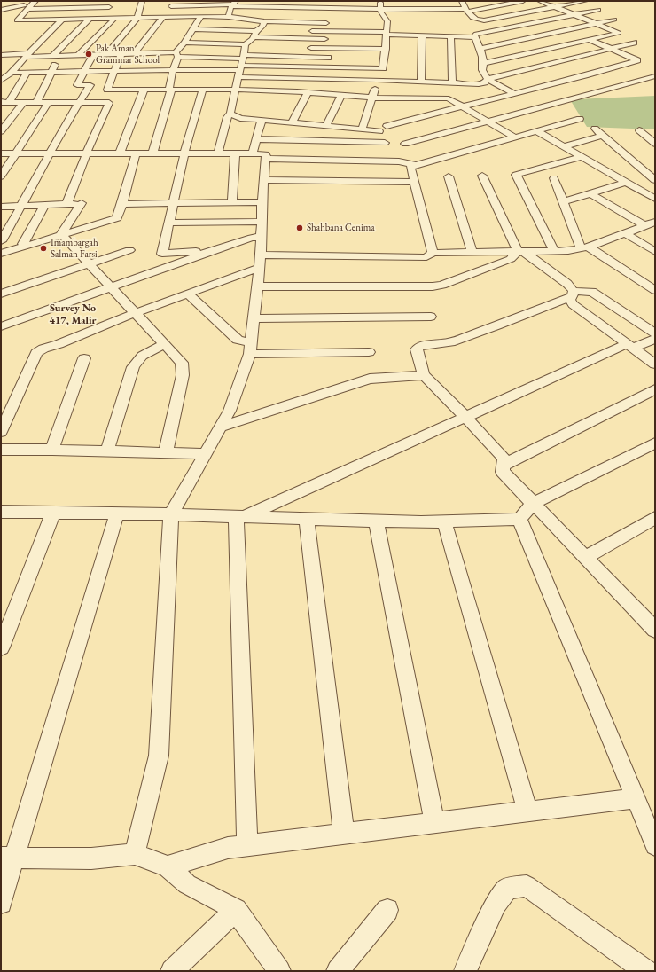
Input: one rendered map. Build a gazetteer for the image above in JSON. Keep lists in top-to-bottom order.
{
  "districts": ["Survey No 417, Malir"],
  "places": ["Pak Aman Grammar School", "Shahbana Cenima", "Imambargah Salman Farsi"]
}
